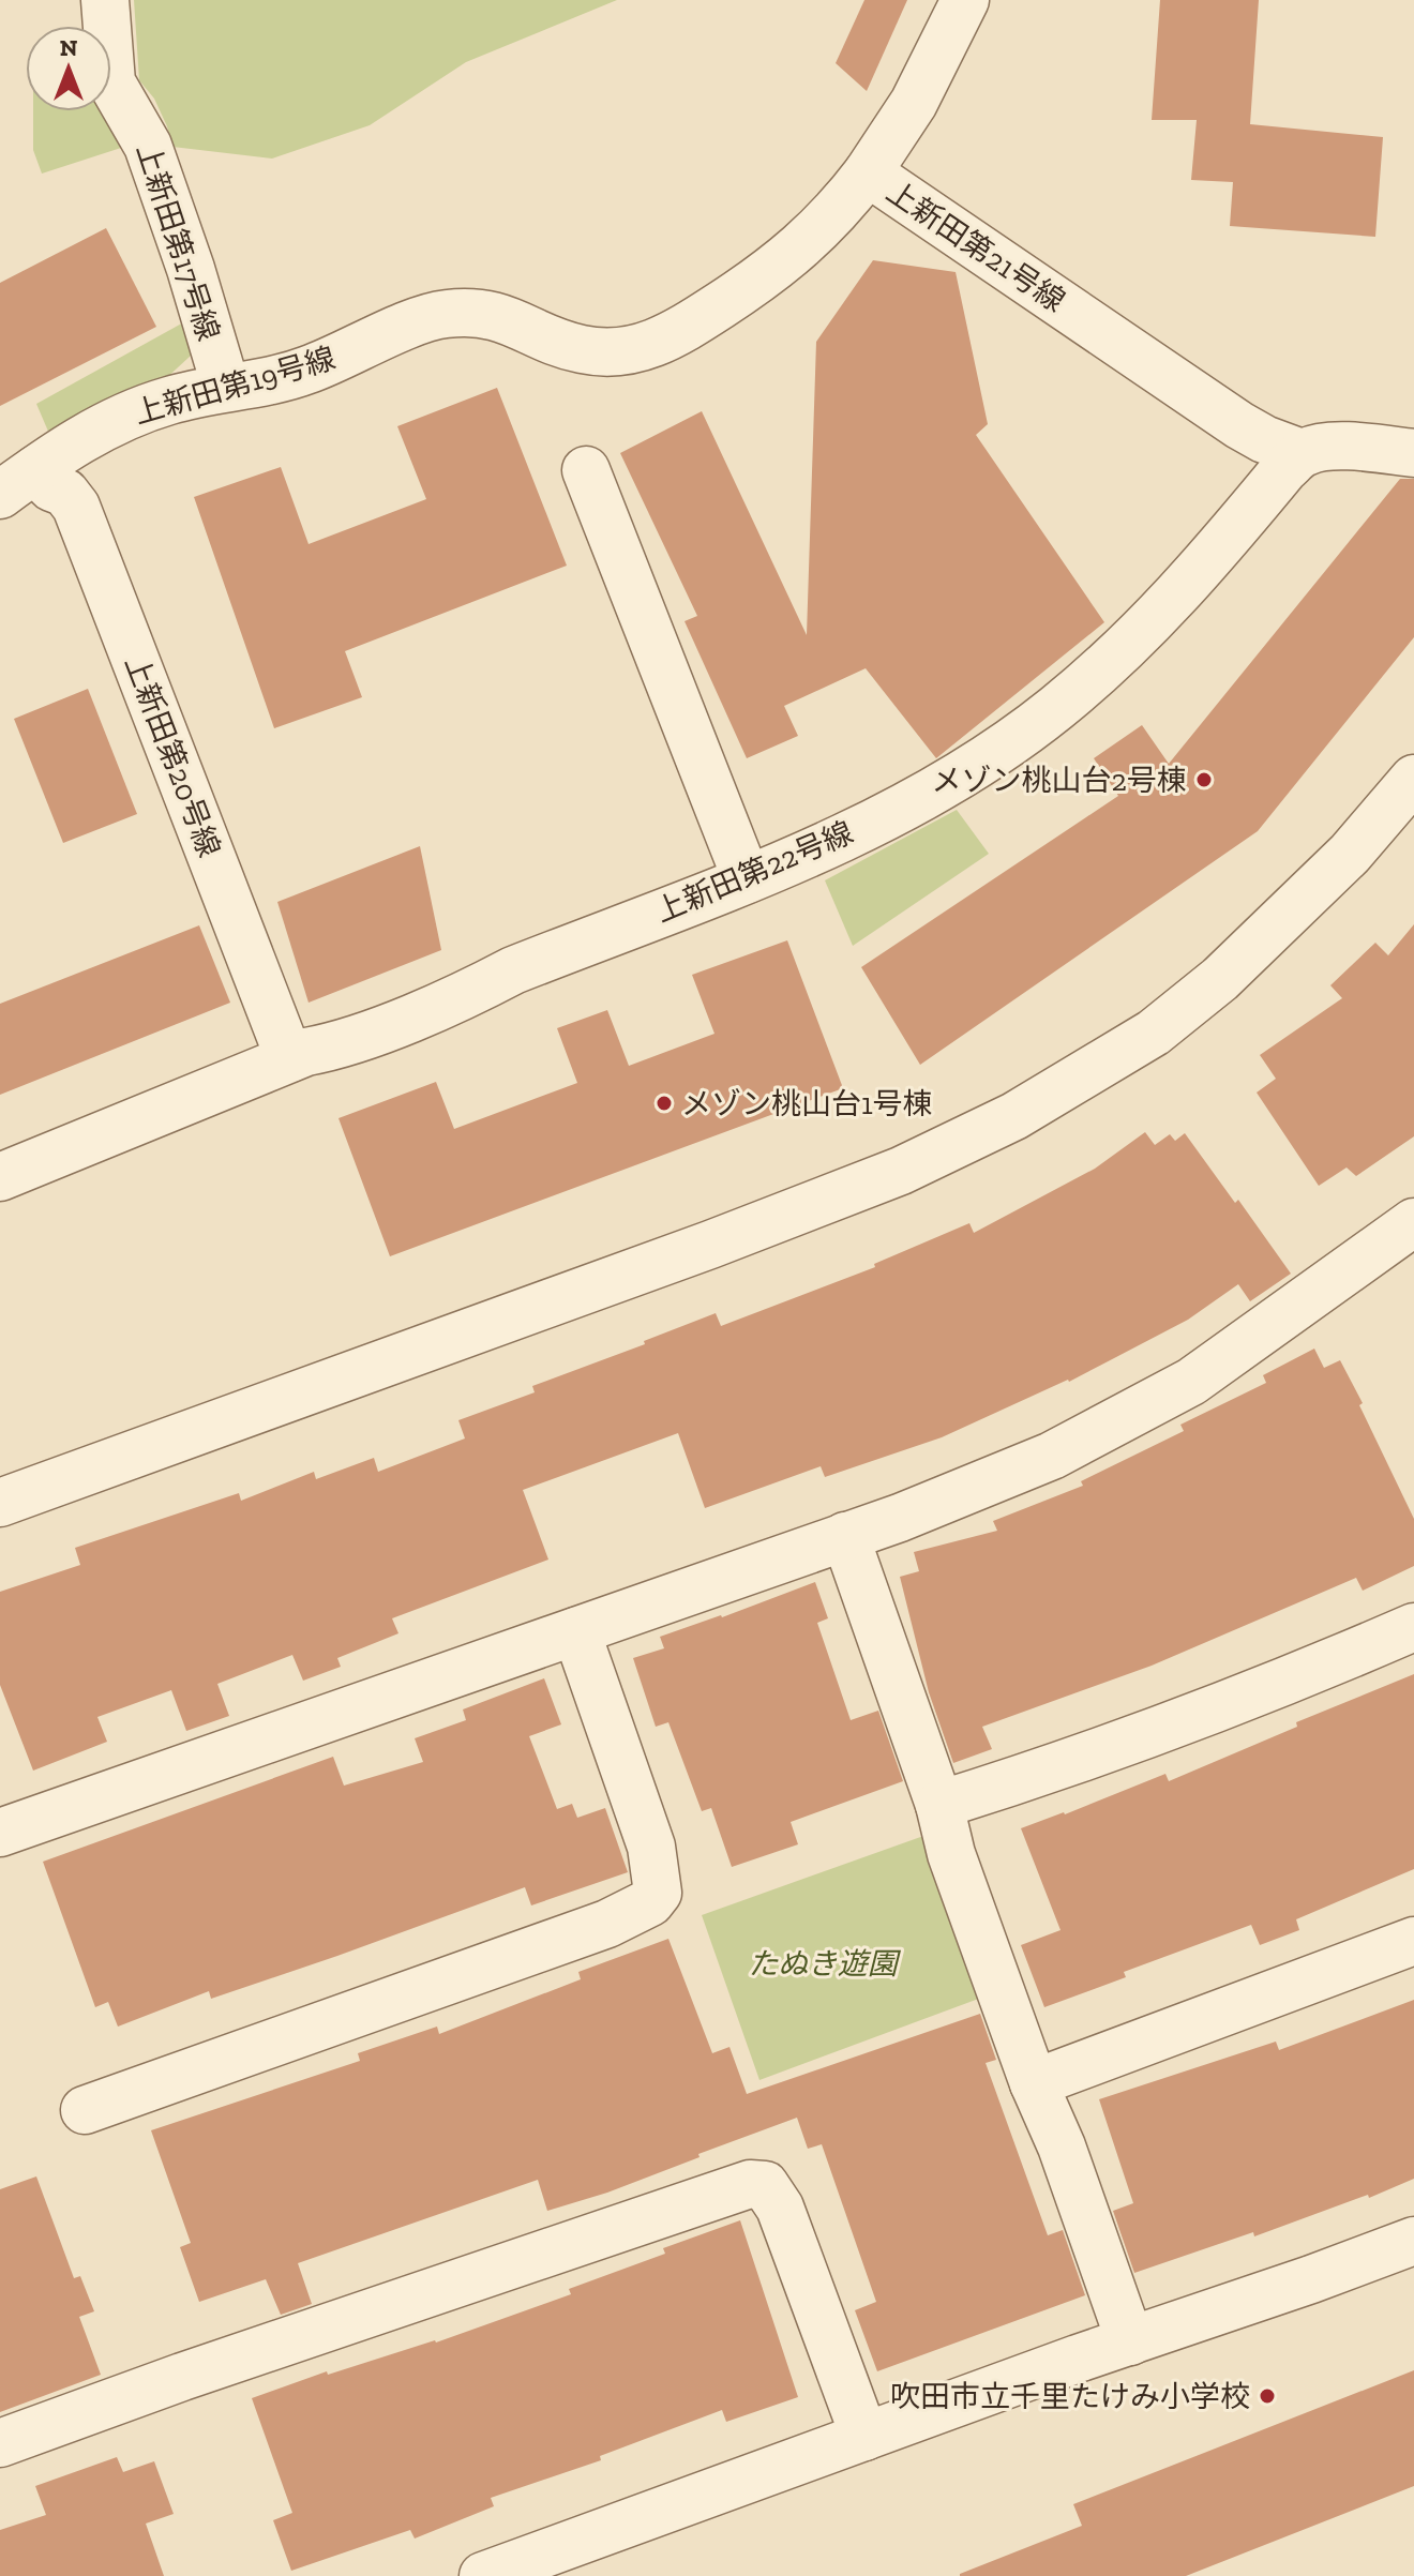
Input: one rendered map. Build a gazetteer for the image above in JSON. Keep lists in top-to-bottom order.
{
  "streets": {
    "street": [
      "上新田第17号線",
      "上新田第21号線",
      "上新田第19号線",
      "上新田第20号線",
      "上新田第22号線"
    ]
  },
  "crossings": [
    ["上新田第17号線", "上新田第19号線"],
    ["上新田第21号線", "上新田第19号線"],
    ["上新田第21号線", "上新田第22号線"],
    ["上新田第19号線", "上新田第20号線"],
    ["上新田第20号線", "上新田第22号線"]
  ],
  "parks": ["たぬき遊園"],
  "places": ["メゾン桃山台2号棟", "メゾン桃山台1号棟", "吹田市立千里たけみ小学校"],
  "north": "top"
}
